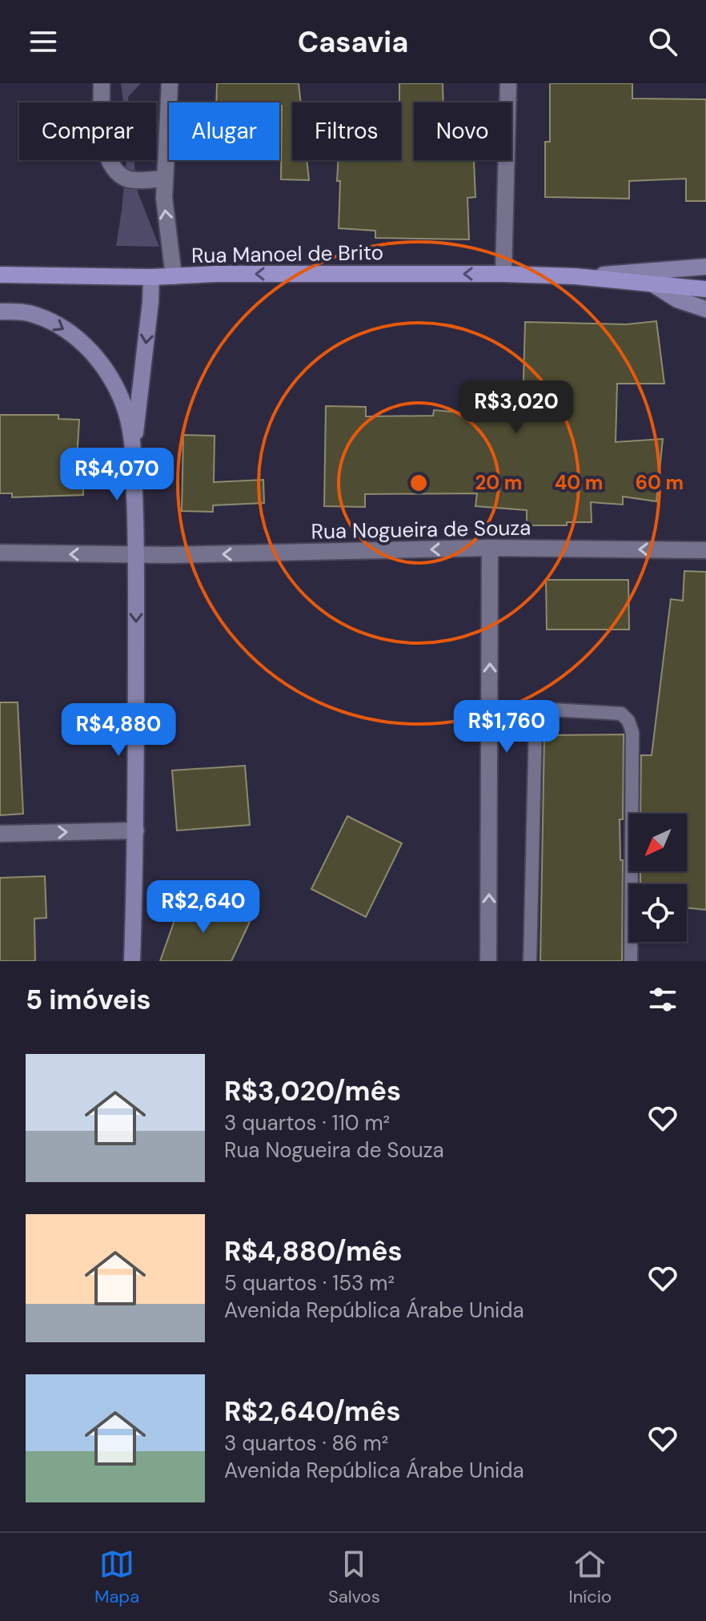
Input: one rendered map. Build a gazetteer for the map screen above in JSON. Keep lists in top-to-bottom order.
{
  "streets": {
    "main road": ["Rua Manoel de Brito"],
    "street": ["Rua Nogueira de Souza"]
  },
  "one_way": ["Rua Manoel de Brito", "Rua Nogueira de Souza"],
  "north": "bottom left",
  "page": {
    "header": "Casavia",
    "chip": [
      "Comprar",
      "Alugar",
      "Filtros",
      "Novo"
    ],
    "price": [
      "R$3,020",
      "R$4,070",
      "R$1,760",
      "R$4,880",
      "R$2,640"
    ],
    "heading": "5 imóveis",
    "list": [
      {
        "name": "R$3,020/mês",
        "note": "3 quartos · 110 m² · Rua Nogueira de Souza"
      },
      {
        "name": "R$4,880/mês",
        "note": "5 quartos · 153 m² · Avenida República Árabe Unida"
      },
      {
        "name": "R$2,640/mês",
        "note": "3 quartos · 86 m² · Avenida República Árabe Unida"
      }
    ],
    "tabs": ["Mapa", "Salvos", "Início"]
  },
  "rings": ["20 m", "40 m", "60 m"]
}
